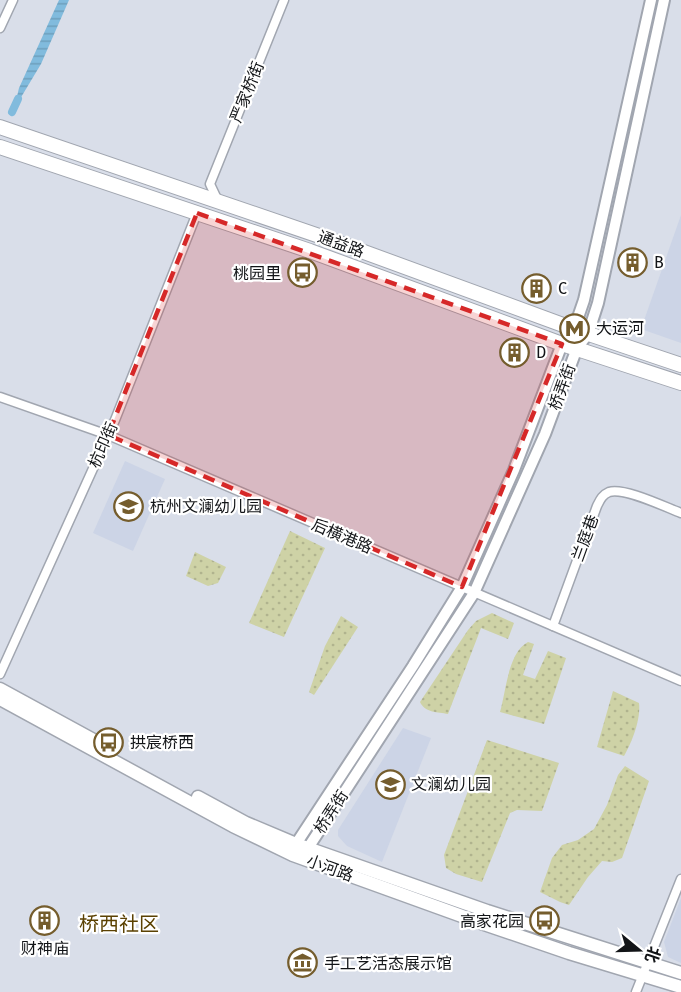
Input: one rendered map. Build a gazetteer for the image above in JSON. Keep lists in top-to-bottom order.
{
  "streets": {
    "main road": ["通益路", "小河路"],
    "street": [
      "严家桥街",
      "桥弄街",
      "杭印街",
      "后横港路",
      "兰庭巷"
    ]
  },
  "crossings": [
    ["通益路", "桥弄街"],
    ["通益路", "杭印街"],
    ["桥弄街", "后横港路"],
    ["桥弄街", "小河路"],
    ["杭印街", "后横港路"],
    ["后横港路", "兰庭巷"]
  ],
  "districts": ["桥西社区"],
  "places": {
    "building": [
      "B",
      "C",
      "D",
      "财神庙"
    ],
    "bus stop": ["桃园里", "拱宸桥西", "高家花园"],
    "metro station": ["大运河"],
    "school or university": ["杭州文澜幼儿园", "文澜幼儿园"],
    "museum": ["手工艺活态展示馆"]
  },
  "north": "right"
}
